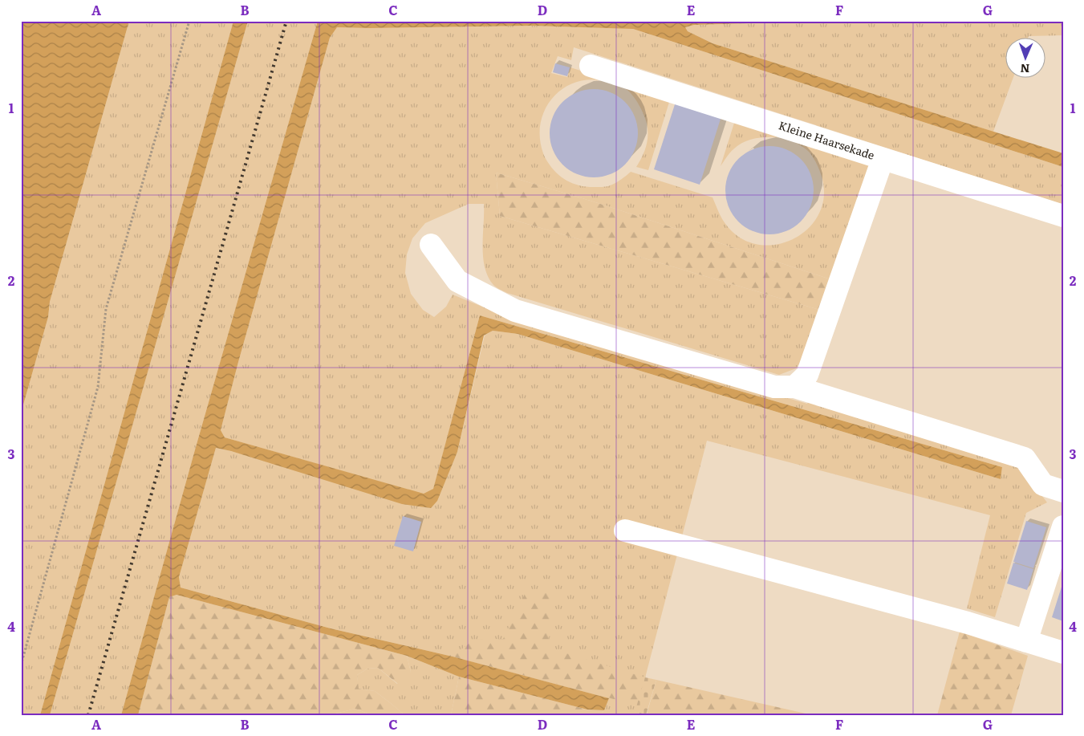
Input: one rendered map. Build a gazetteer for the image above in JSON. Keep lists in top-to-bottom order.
{
  "streets": {
    "lane": ["Kleine Haarsekade"]
  },
  "north": "bottom",
  "grid": {
    "columns": [
      "A",
      "B",
      "C",
      "D",
      "E",
      "F",
      "G"
    ],
    "rows": [
      "1",
      "2",
      "3",
      "4"
    ]
  }
}
